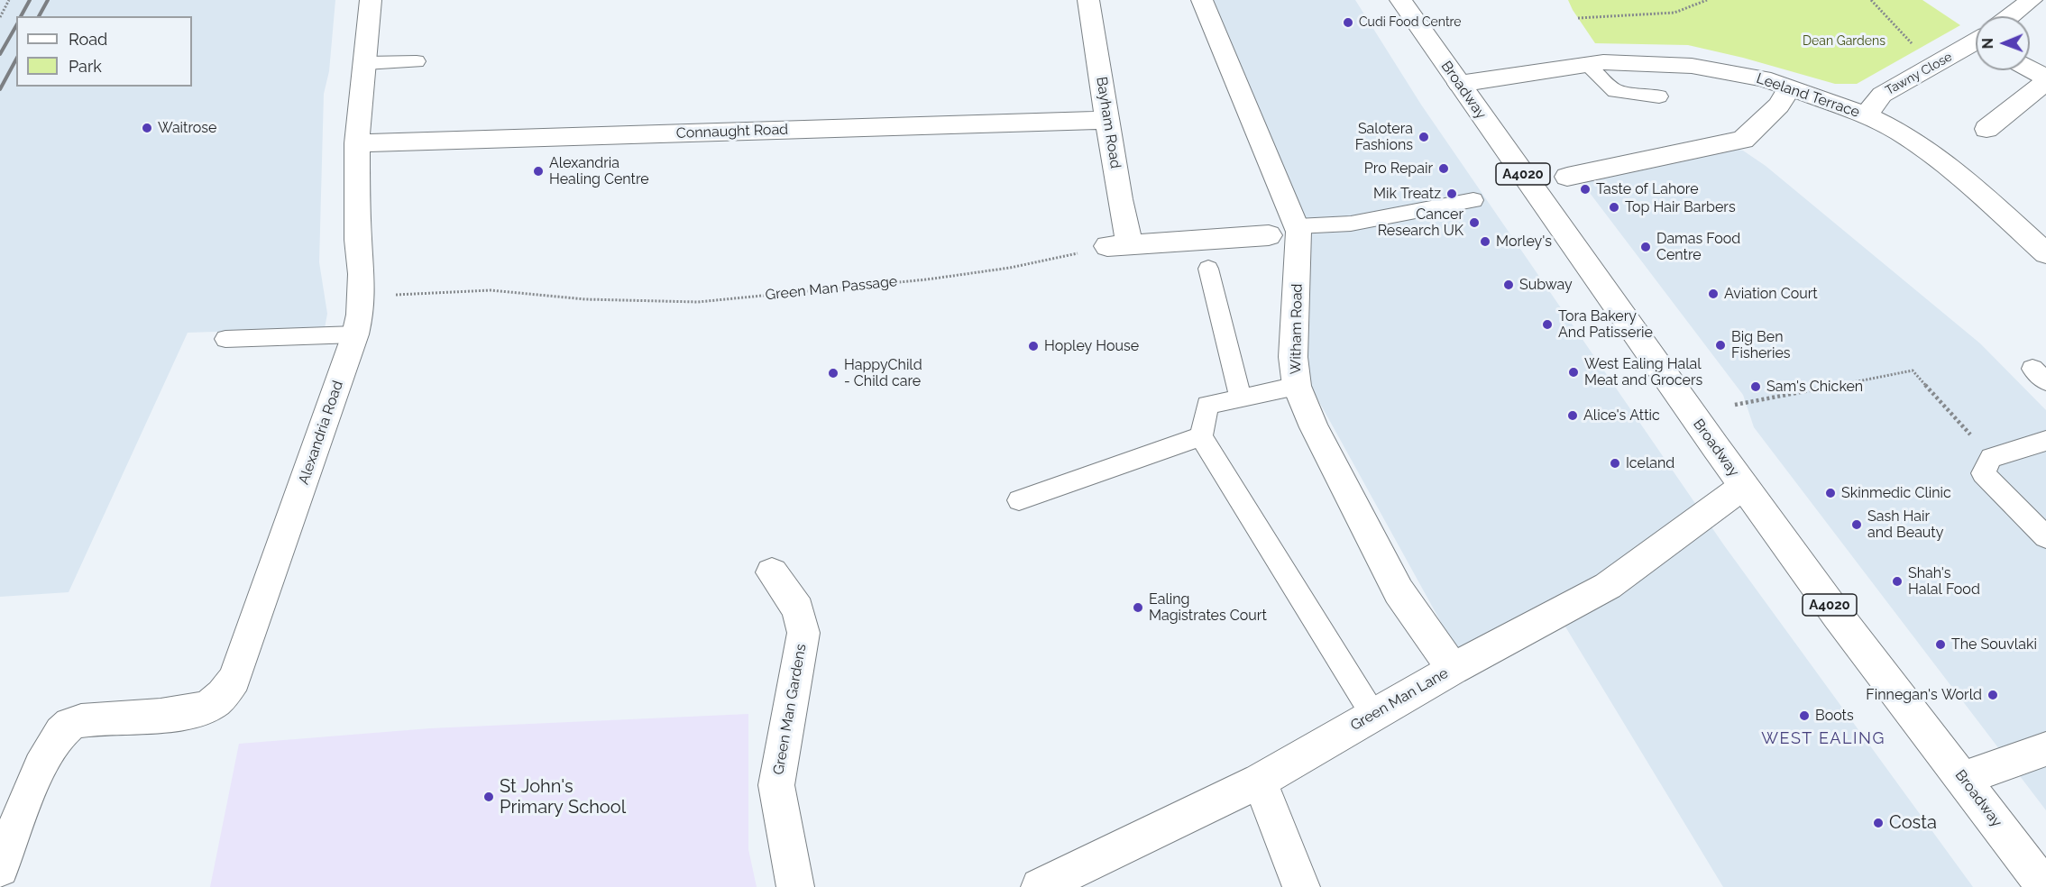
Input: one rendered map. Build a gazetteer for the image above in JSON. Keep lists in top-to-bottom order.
{
  "streets": {
    "street": [
      "Tawny Close",
      "Broadway",
      "Leeland Terrace",
      "Bayham Road",
      "Connaught Road",
      "A4020",
      "Witham Road",
      "Alexandria Road",
      "Green Man Lane",
      "Green Man Gardens"
    ],
    "path": ["Green Man Passage"]
  },
  "crossings": [
    ["Tawny Close", "Leeland Terrace"],
    ["Broadway", "Leeland Terrace"],
    ["Broadway", "Green Man Lane"],
    ["Bayham Road", "Connaught Road"],
    ["Bayham Road", "Green Man Passage"],
    ["Connaught Road", "Alexandria Road"],
    ["Witham Road", "Green Man Lane"]
  ],
  "districts": ["WEST EALING"],
  "parks": ["Dean Gardens"],
  "places": [
    "Cudi Food Centre",
    "Waitrose",
    "Salotera Fashions",
    "Pro Repair",
    "Alexandria Healing Centre",
    "Taste of Lahore",
    "Mik Treatz",
    "Top Hair Barbers",
    "Cancer Research UK",
    "Morley's",
    "Damas Food Centre",
    "Subway",
    "Aviation Court",
    "Tora Bakery And Patisserie",
    "Big Ben Fisheries",
    "Hopley House",
    "West Ealing Halal Meat and Grocers",
    "HappyChild - Child care",
    "Sam's Chicken",
    "Alice's Attic",
    "Iceland",
    "Skinmedic Clinic",
    "Sash Hair and Beauty",
    "Shah's Halal Food",
    "Ealing Magistrates Court",
    "The Souvlaki",
    "Finnegan's World",
    "Boots",
    "St John's Primary School",
    "Costa"
  ],
  "legend": ["Road", "Park"],
  "north": "left"
}
